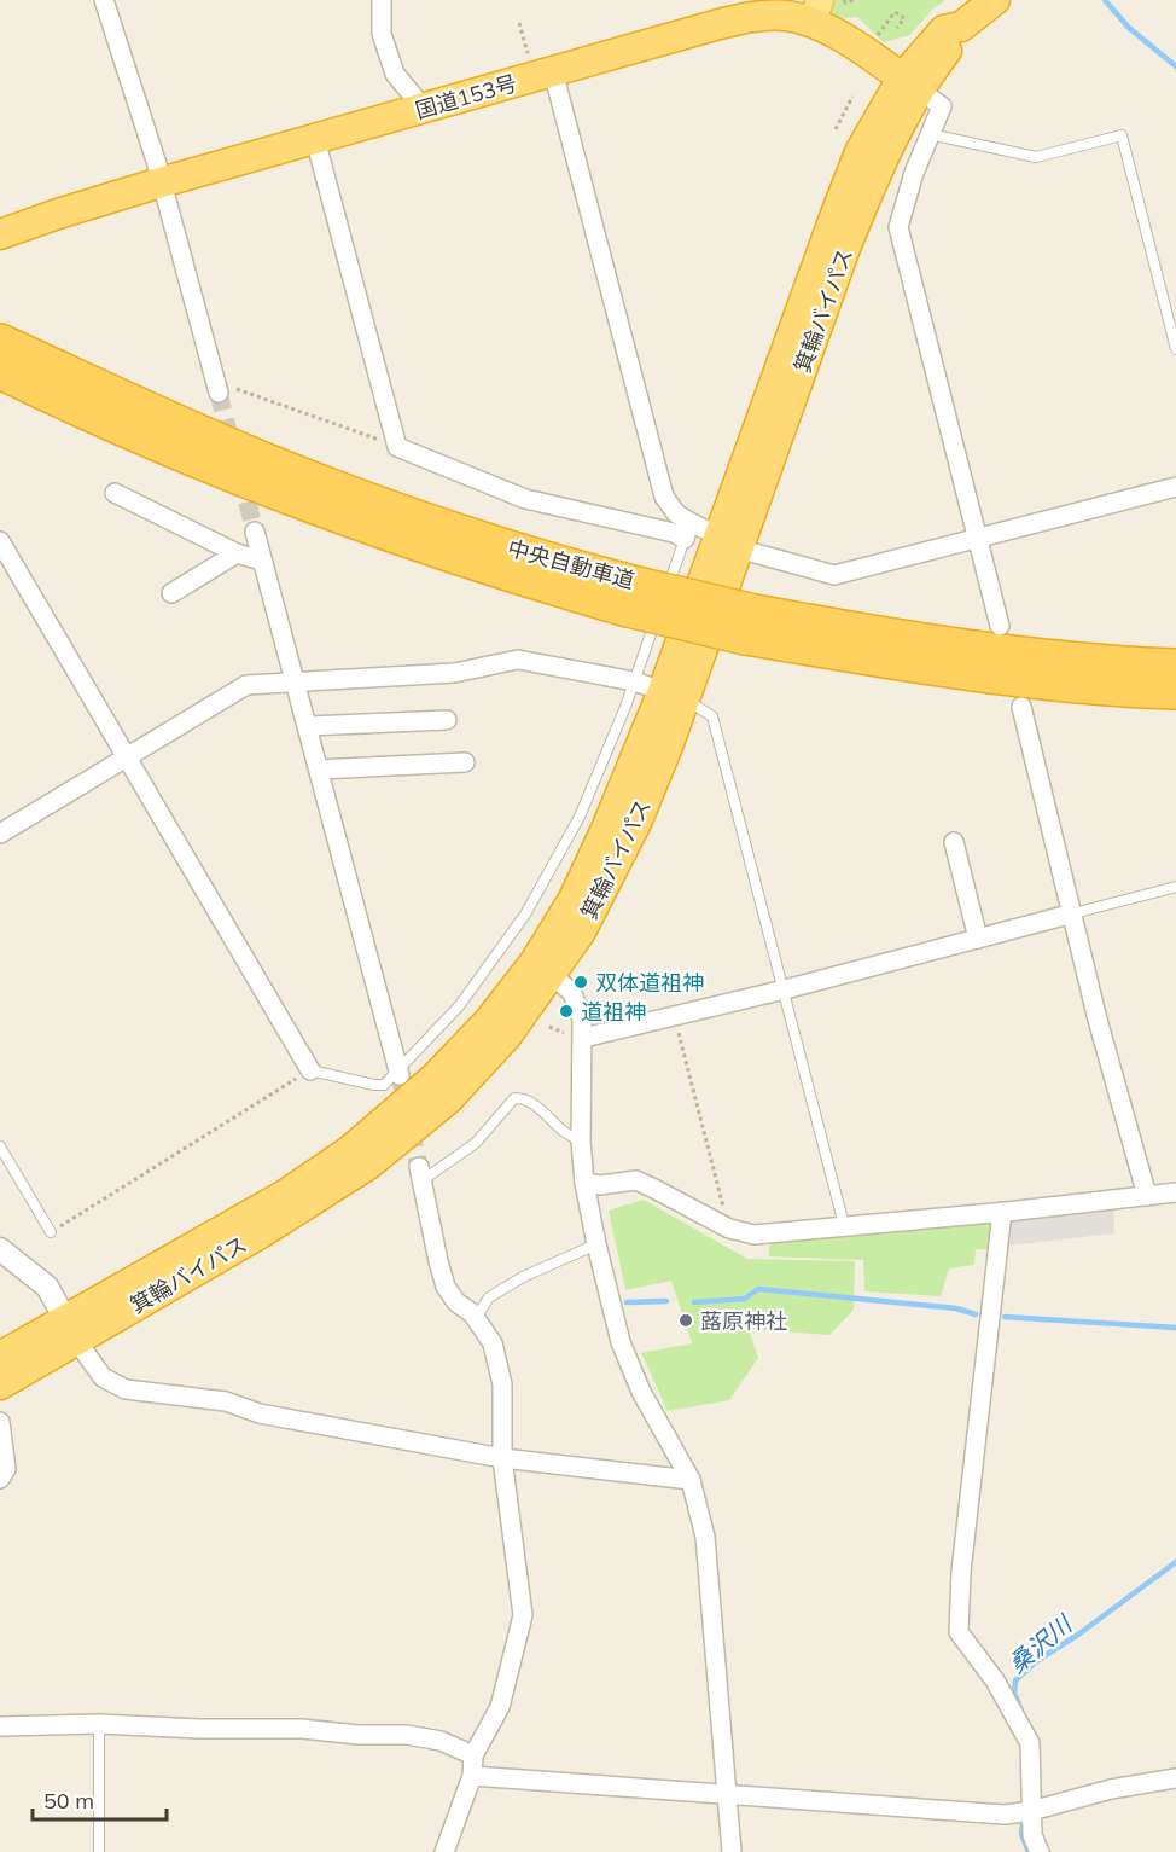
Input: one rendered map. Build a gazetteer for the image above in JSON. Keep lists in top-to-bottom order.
{
  "streets": {
    "highway": ["国道153号", "箕輪バイパス", "中央自動車道"]
  },
  "crossings": [
    ["国道153号", "箕輪バイパス"]
  ],
  "water": ["桑沢川"],
  "places": ["双体道祖神", "道祖神", "蕗原神社"],
  "scale_bar": "50 m"
}
